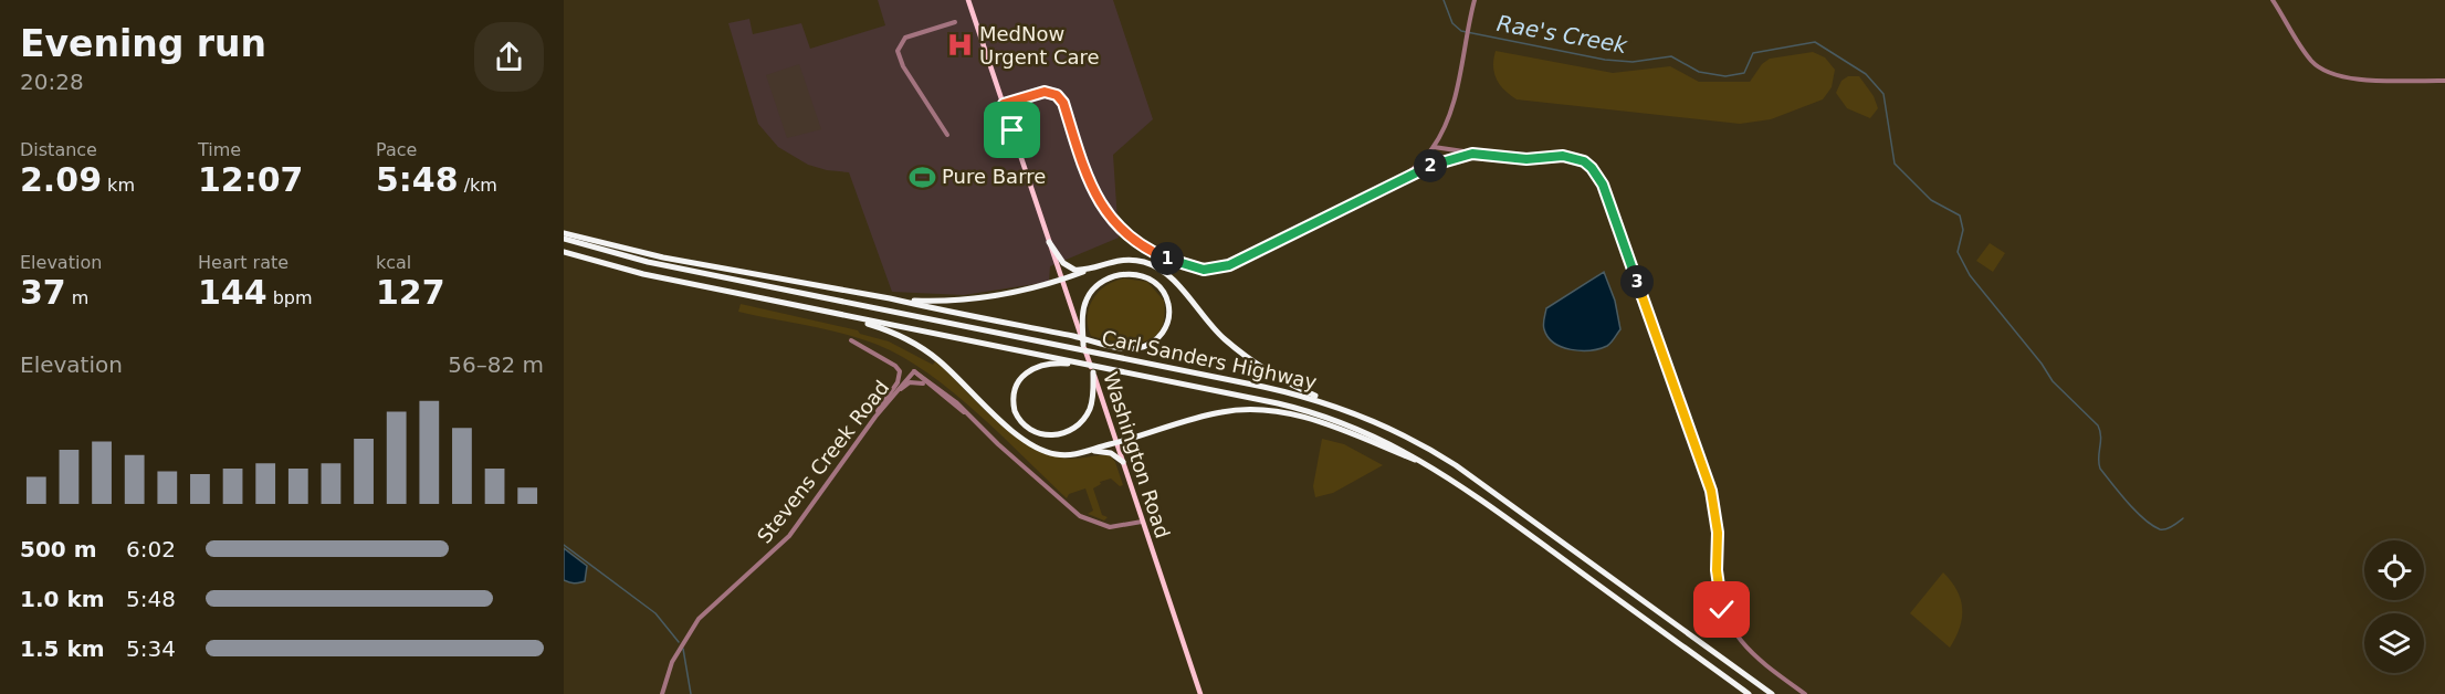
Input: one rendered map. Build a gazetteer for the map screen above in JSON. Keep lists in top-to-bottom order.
{
  "streets": {
    "highway": ["Carl Sanders Highway"],
    "main road": ["Washington Road"],
    "street": ["Stevens Creek Road"]
  },
  "water": ["Rae's Creek"],
  "places": {
    "hospital": ["MedNow Urgent Care"],
    "sports": ["Pure Barre"]
  },
  "page": {
    "heading": ["Evening run", "20:28"],
    "stats": [
      ["Distance", "2.09 km"],
      ["Time", "12:07"],
      ["Pace", "5:48 /km"],
      ["Elevation", "37 m"],
      ["Heart rate", "144 bpm"],
      ["kcal", "127"]
    ],
    "pins": ["2", "1", "3"],
    "chart": ["Elevation", "56–82 m"],
    "list": [
      {
        "name": "500 m",
        "note": "6:02"
      },
      {
        "name": "1.0 km",
        "note": "5:48"
      },
      {
        "name": "1.5 km",
        "note": "5:34"
      }
    ]
  }
}
